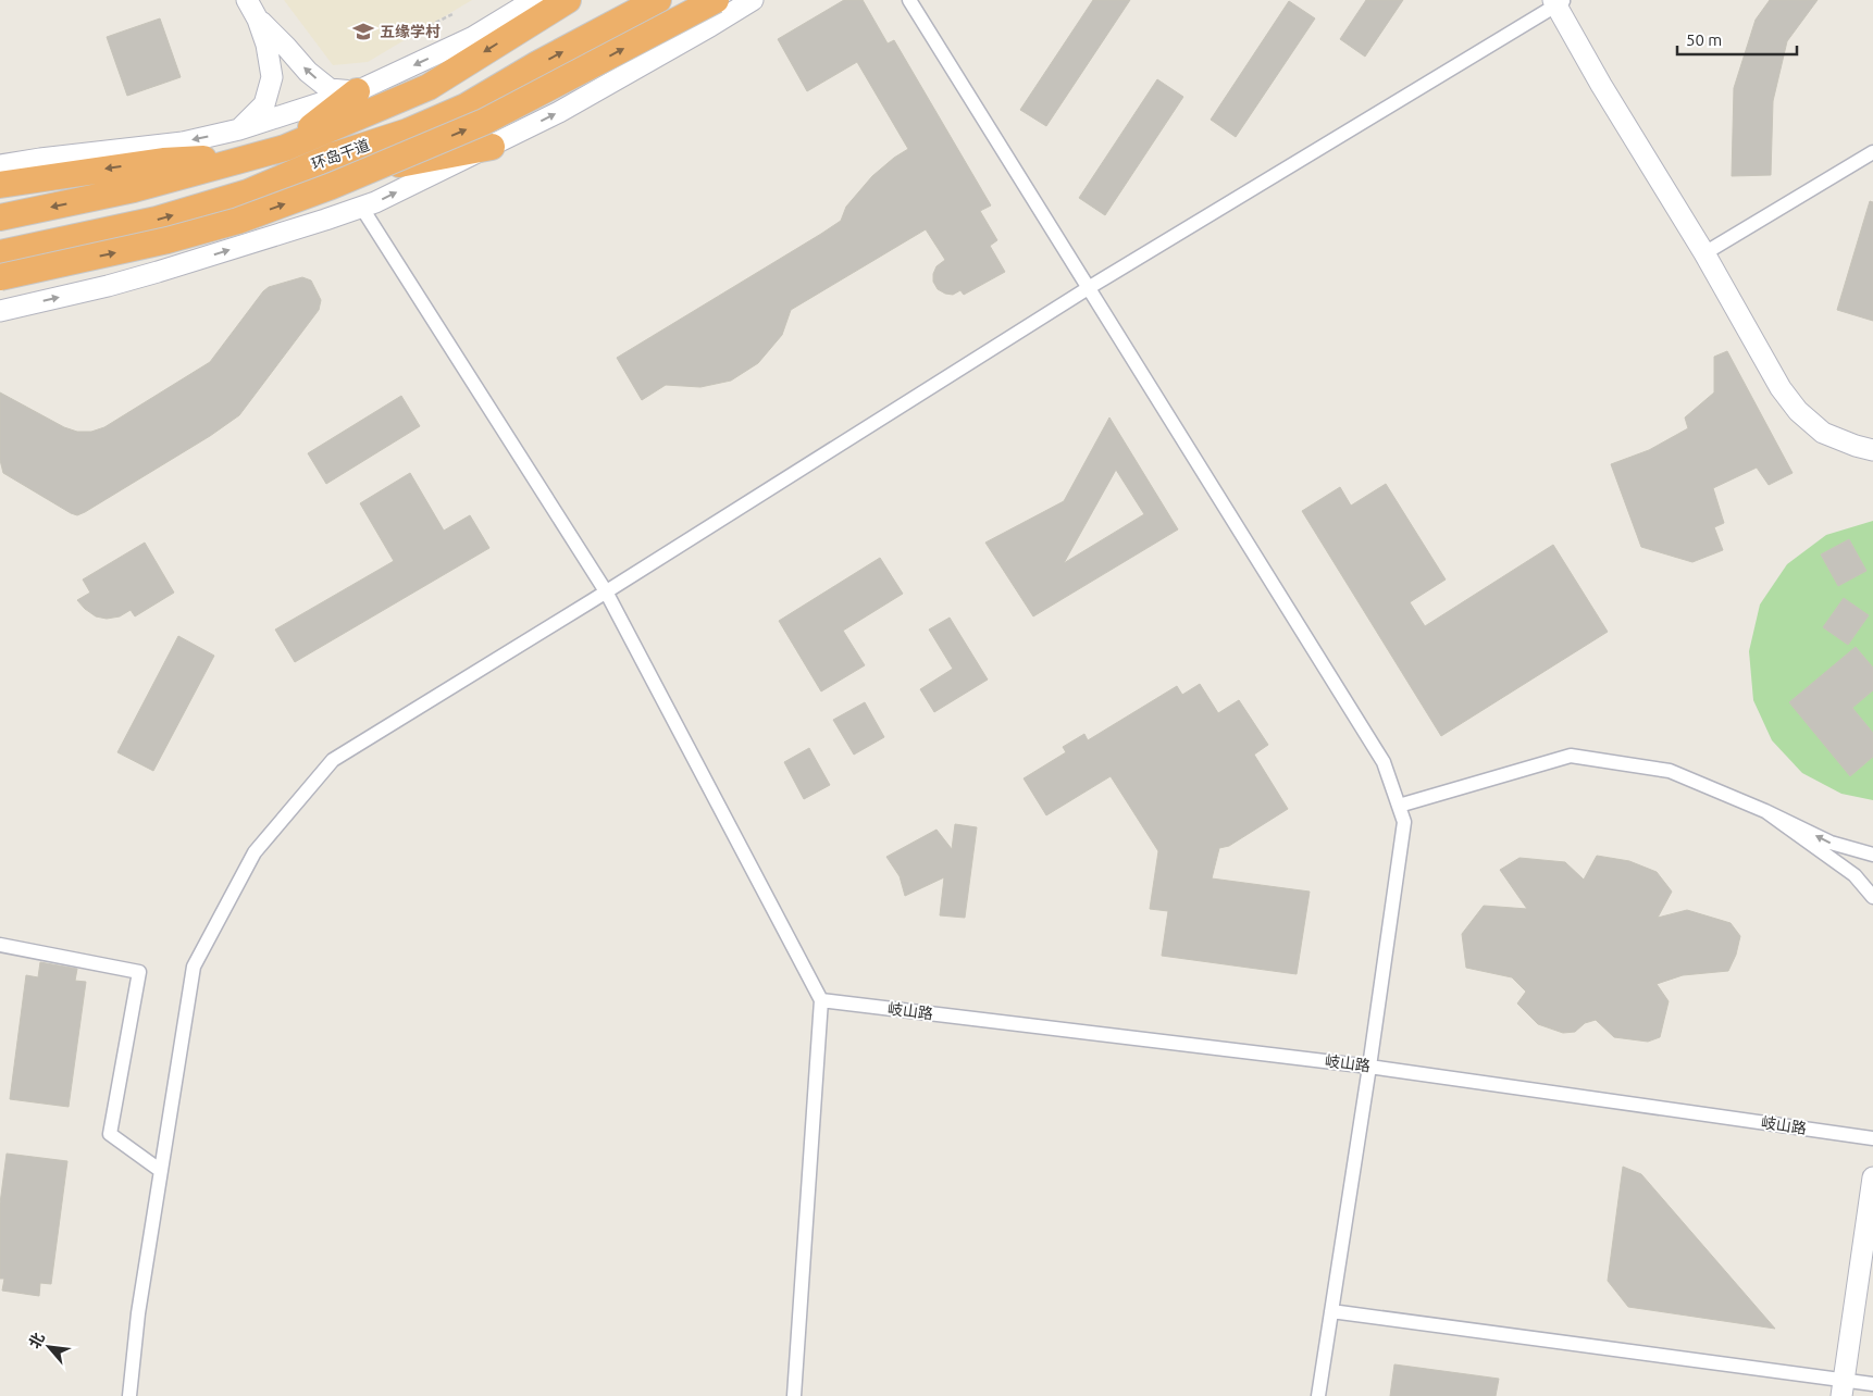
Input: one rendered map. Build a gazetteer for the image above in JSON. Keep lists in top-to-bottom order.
{
  "streets": {
    "highway": ["环岛干道"],
    "street": ["岐山路"]
  },
  "places": {
    "school or university": ["五缘学村"]
  },
  "scale_bar": "50 m",
  "north": "top left"
}
